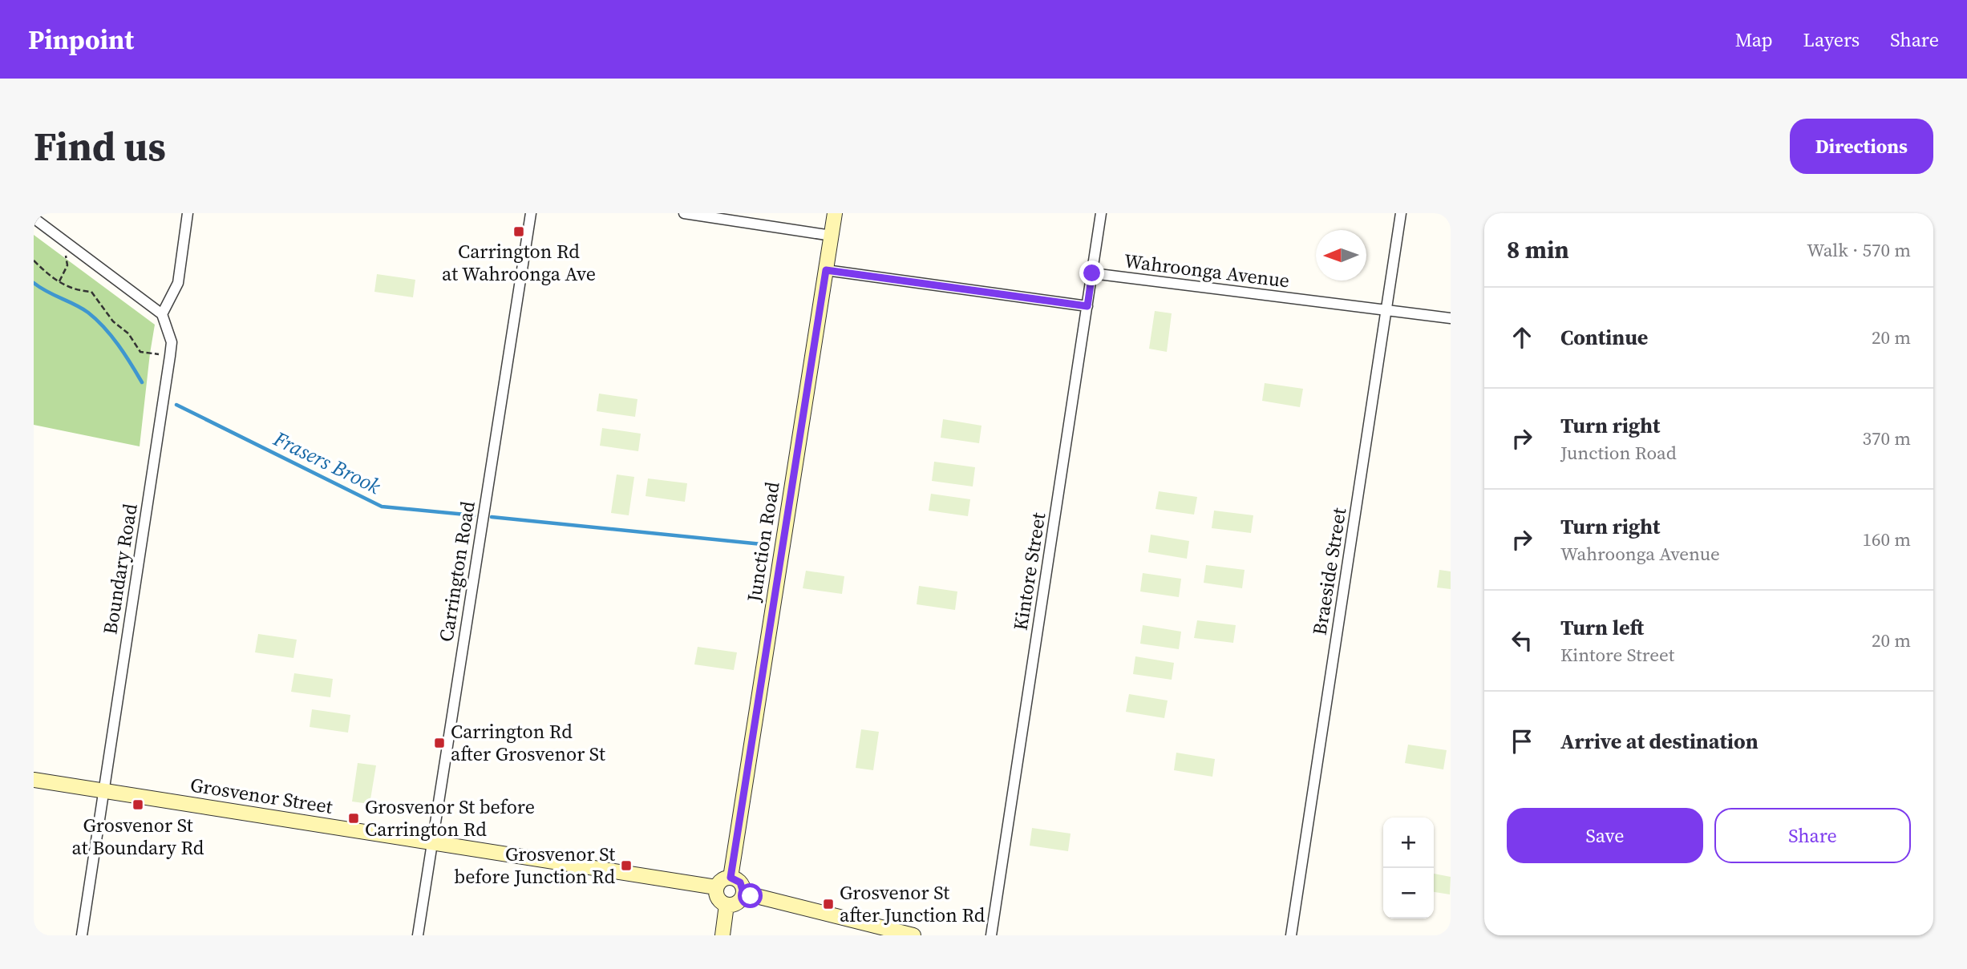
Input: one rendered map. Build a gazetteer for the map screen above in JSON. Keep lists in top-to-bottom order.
{
  "streets": {
    "street": [
      "Wahroonga Avenue",
      "Junction Road",
      "Boundary Road",
      "Carrington Road",
      "Kintore Street",
      "Braeside Street",
      "Grosvenor Street"
    ]
  },
  "crossings": [
    ["Wahroonga Avenue", "Kintore Street"],
    ["Wahroonga Avenue", "Braeside Street"],
    ["Junction Road", "Grosvenor Street"],
    ["Boundary Road", "Grosvenor Street"],
    ["Carrington Road", "Grosvenor Street"]
  ],
  "water": ["Frasers Brook"],
  "places": {
    "transit": [
      "Carrington Rd at Wahroonga Ave",
      "Carrington Rd after Grosvenor St",
      "Grosvenor St at Boundary Rd",
      "Grosvenor St before Carrington Rd",
      "Grosvenor St before Junction Rd",
      "Grosvenor St after Junction Rd"
    ]
  },
  "north": "left",
  "page": {
    "header": "Pinpoint",
    "nav": ["Map", "Layers", "Share"],
    "buttons": [
      "Directions",
      ["Save", "Share"]
    ],
    "title": "Find us",
    "heading": ["8 min", "Walk · 570 m"],
    "list": [
      ["Continue", "20 m"],
      ["Turn right", "Junction Road", "370 m"],
      ["Turn right", "Wahroonga Avenue", "160 m"],
      ["Turn left", "Kintore Street", "20 m"],
      "Arrive at destination"
    ],
    "map_buttons": ["+", "−"]
  }
}
